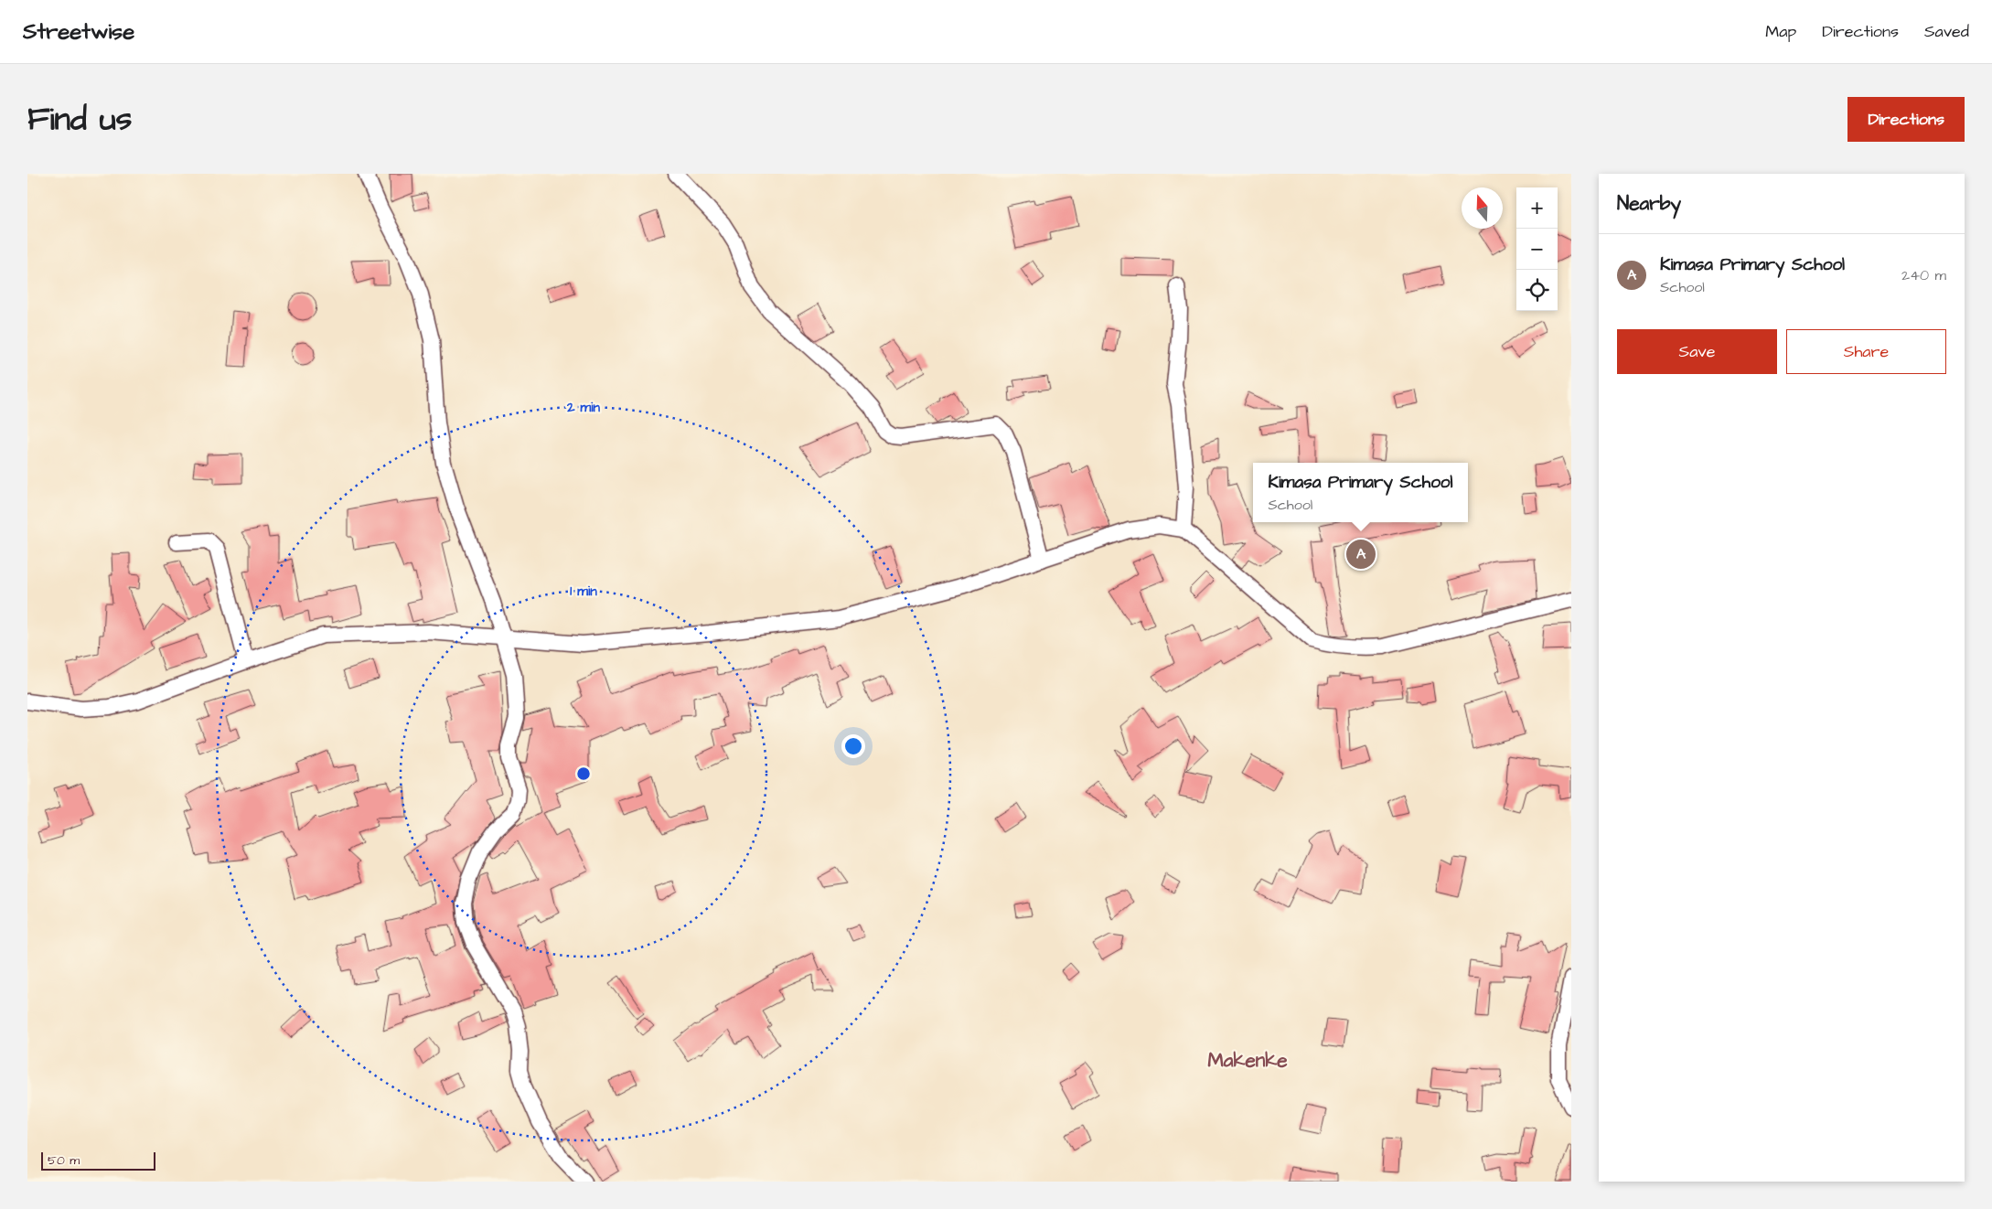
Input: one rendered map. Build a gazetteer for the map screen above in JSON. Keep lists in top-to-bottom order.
{
  "districts": ["Makenke"],
  "scale_bar": "50 m",
  "north": "top",
  "page": {
    "header": "Streetwise",
    "nav": ["Map", "Directions", "Saved"],
    "title": "Find us",
    "buttons": [
      "Directions",
      ["Save", "Share"]
    ],
    "heading": "Nearby",
    "map_buttons": ["+", "−"],
    "list": [
      {
        "mark": "A",
        "name": "Kimasa Primary School",
        "note": "School",
        "value": "240 m"
      }
    ],
    "popup": ["Kimasa Primary School", "School"],
    "pins": "A",
    "scale": "50 m"
  },
  "rings": ["2 min", "1 min"]
}
